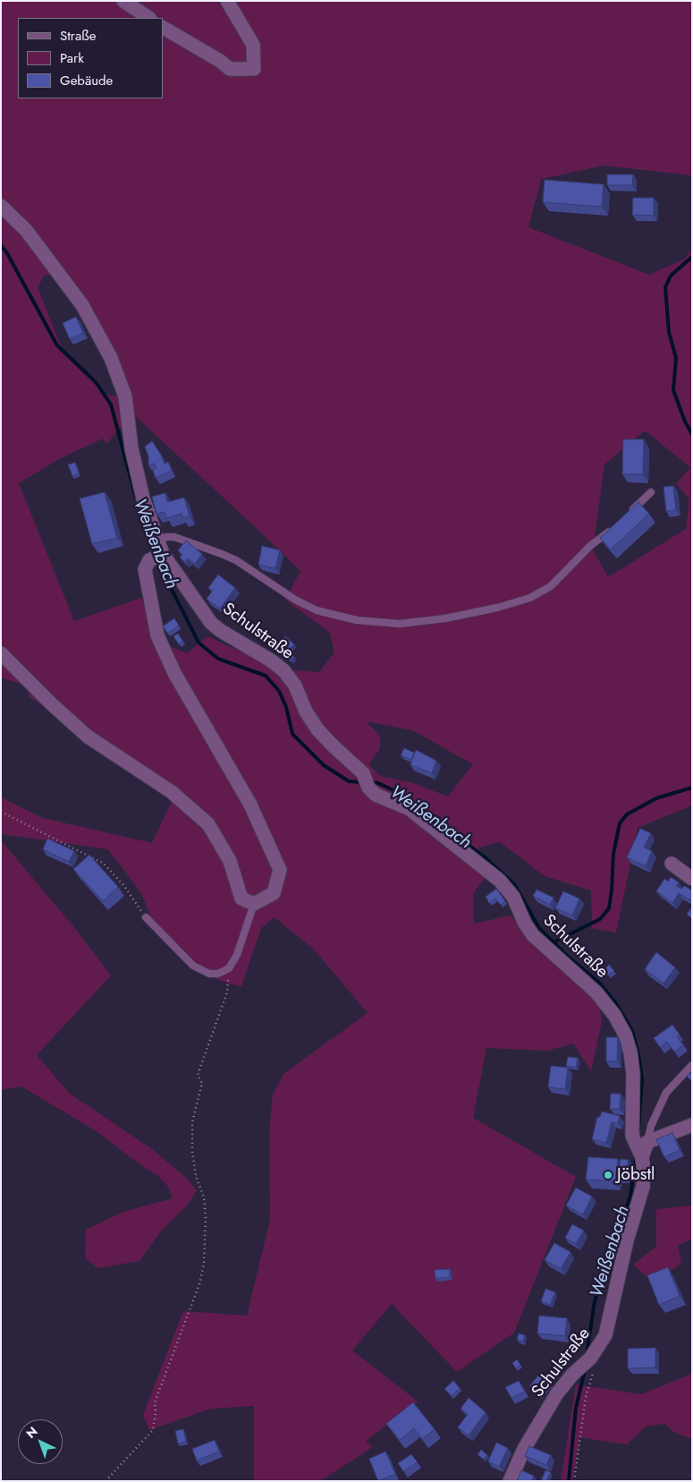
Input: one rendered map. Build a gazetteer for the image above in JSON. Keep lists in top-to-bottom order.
{
  "streets": {
    "street": ["Schulstraße"]
  },
  "water": ["Weißenbach"],
  "places": ["Jöbstl"],
  "legend": ["Straße", "Park", "Gebäude"],
  "north": "top left"
}
